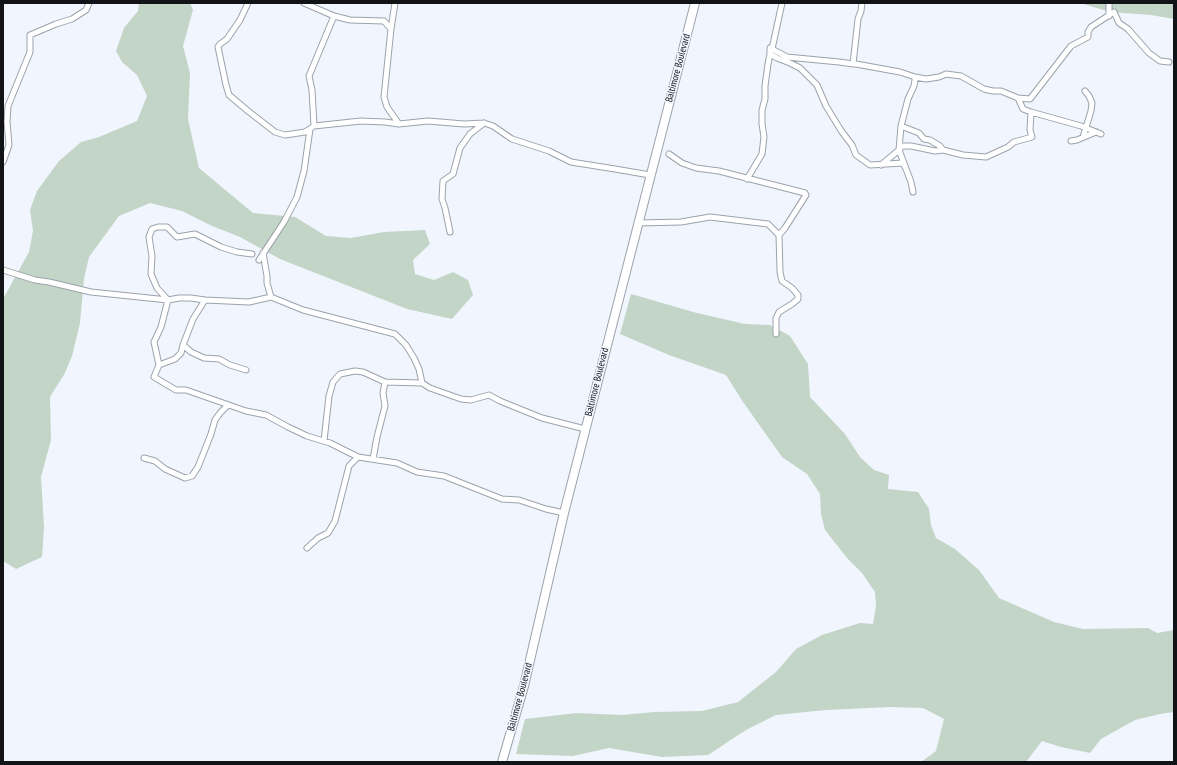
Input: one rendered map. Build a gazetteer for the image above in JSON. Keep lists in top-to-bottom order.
{
  "streets": {
    "highway": ["Baltimore Boulevard"]
  }
}
